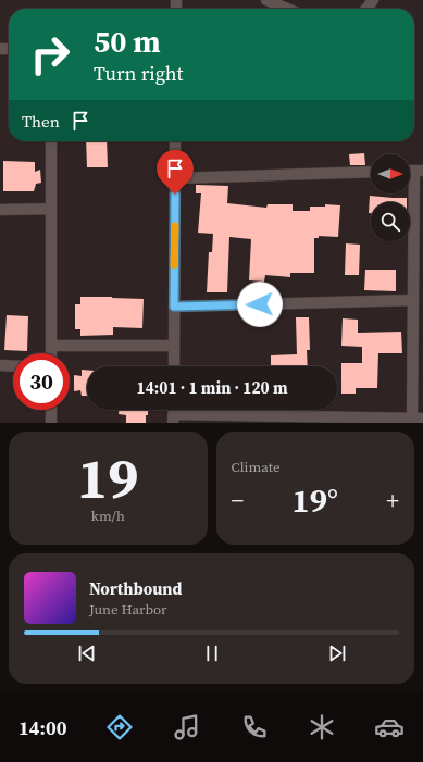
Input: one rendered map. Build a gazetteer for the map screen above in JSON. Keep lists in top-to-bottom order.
{
  "north": "right",
  "page": {
    "turn": ["50 m", "Turn right"],
    "then": "Then",
    "limit": "30",
    "trip": "14:01 · 1 min · 120 m",
    "tile": [
      ["19", "km/h"],
      "Climate"
    ],
    "heat": ["−", "19°", "+"],
    "song": ["Northbound", "June Harbor"],
    "tabs": "14:00"
  }
}
